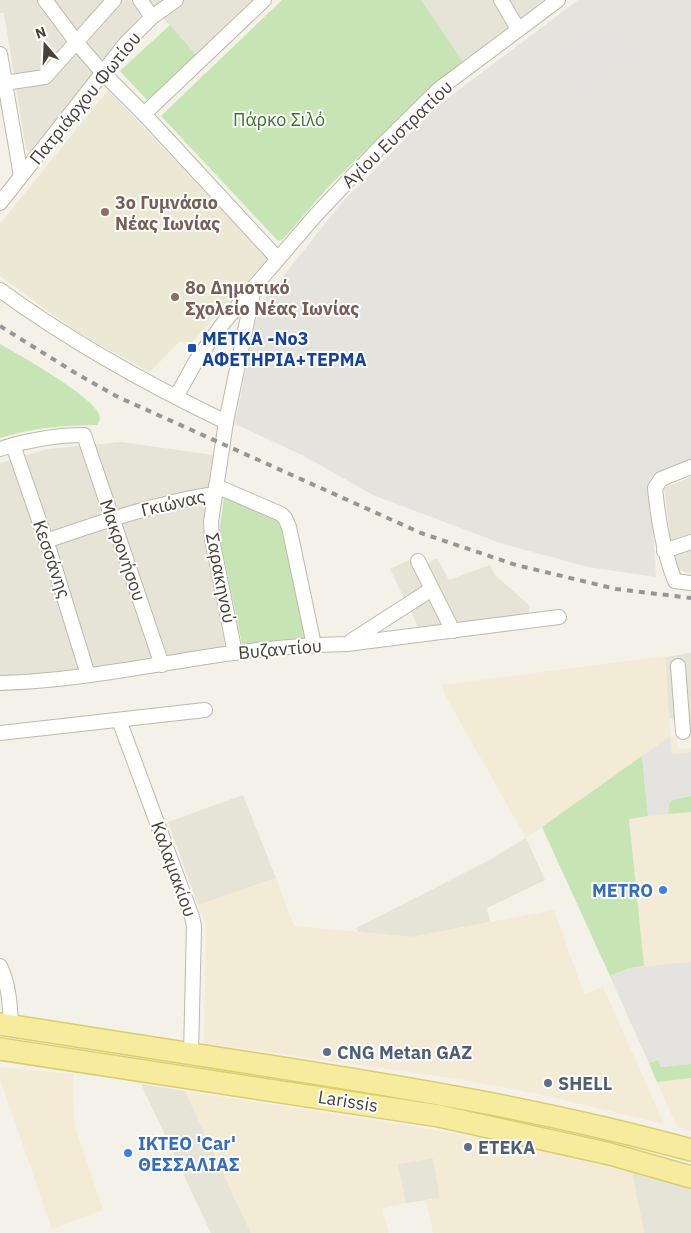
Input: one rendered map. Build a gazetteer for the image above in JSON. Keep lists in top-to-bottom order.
{
  "streets": {
    "main road": ["Larissis"],
    "street": [
      "Πατριάρχου Φωτίου",
      "Αγίου Ευστρατίου",
      "Γκιώνας",
      "Μακρονήσου",
      "Κεσσάνης",
      "Σαρακηνού",
      "Βυζαντίου",
      "Καλαμακίου"
    ]
  },
  "crossings": [
    ["Αγίου Ευστρατίου", "Σαρακηνού"],
    ["Γκιώνας", "Μακρονήσου"],
    ["Γκιώνας", "Κεσσάνης"],
    ["Γκιώνας", "Σαρακηνού"],
    ["Μακρονήσου", "Κεσσάνης"],
    ["Μακρονήσου", "Βυζαντίου"],
    ["Κεσσάνης", "Βυζαντίου"],
    ["Σαρακηνού", "Βυζαντίου"],
    ["Καλαμακίου", "Larissis"]
  ],
  "parks": ["Πάρκο Σιλό"],
  "places": {
    "other": [
      "3ο Γυμνάσιο Νέας Ιωνίας",
      "8ο Δημοτικό Σχολείο Νέας Ιωνίας",
      "METRO",
      "CNG Metan GAZ",
      "SHELL",
      "ΕΤΕΚΑ",
      "ΙΚΤΕΟ 'Car' ΘΕΣΣΑΛΙΑΣ"
    ],
    "transit": ["ΜΕΤΚΑ -Νο3 ΑΦΕΤΗΡΙΑ+ΤΕΡΜΑ"]
  },
  "north": "top"
}
